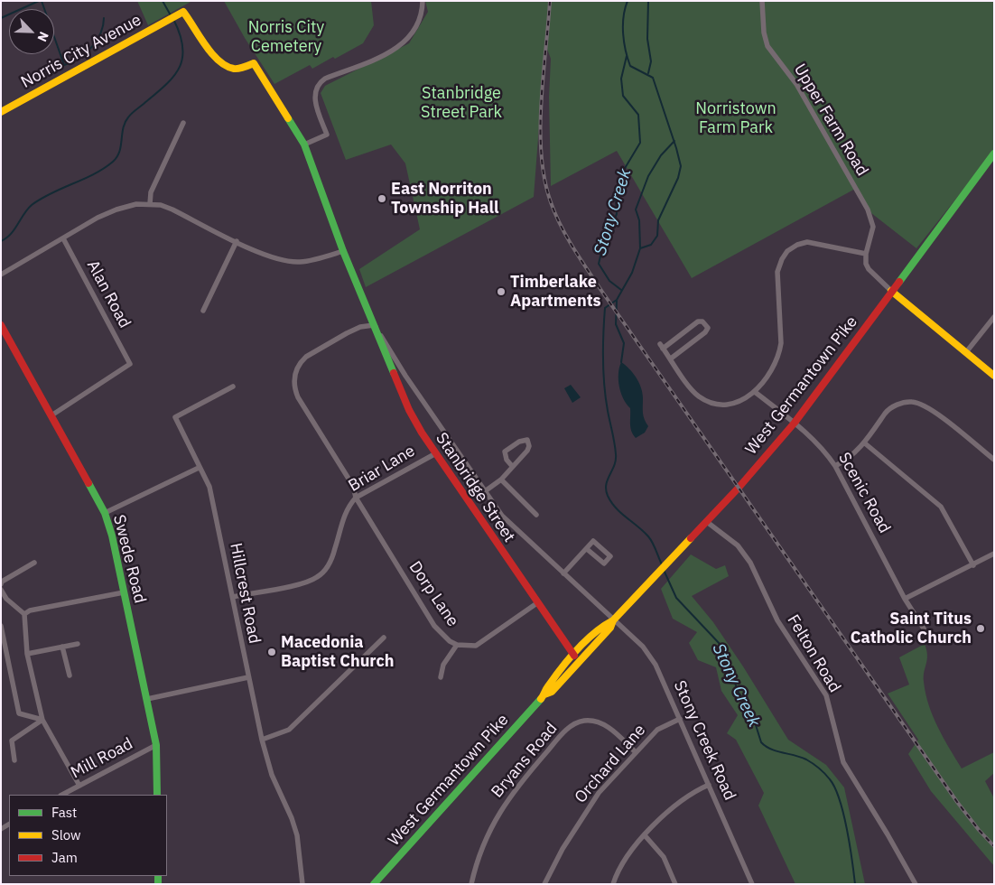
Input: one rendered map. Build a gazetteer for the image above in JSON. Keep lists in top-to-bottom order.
{
  "streets": {
    "main road": [
      "Norris City Avenue",
      "West Germantown Pike",
      "Stanbridge Street",
      "Swede Road"
    ],
    "street": [
      "Upper Farm Road",
      "Alan Road",
      "Briar Lane",
      "Scenic Road",
      "Hillcrest Road",
      "Dorp Lane",
      "Felton Road",
      "Stony Creek Road",
      "Mill Road",
      "Bryans Road",
      "Orchard Lane"
    ]
  },
  "crossings": [
    ["Norris City Avenue", "Stanbridge Street"],
    ["Alan Road", "Swede Road"],
    ["West Germantown Pike", "Stanbridge Street"],
    ["West Germantown Pike", "Scenic Road"],
    ["West Germantown Pike", "Felton Road"],
    ["West Germantown Pike", "Stony Creek Road"],
    ["Briar Lane", "Stanbridge Street"],
    ["Briar Lane", "Hillcrest Road"],
    ["Briar Lane", "Dorp Lane"],
    ["Stanbridge Street", "Dorp Lane"],
    ["Stanbridge Street", "Stony Creek Road"],
    ["Swede Road", "Mill Road"],
    ["Stony Creek Road", "Orchard Lane"],
    ["Bryans Road", "Orchard Lane"]
  ],
  "water": ["Stony Creek"],
  "parks": ["Norris City Cemetery", "Stanbridge Street Park", "Norristown Farm Park"],
  "places": [
    "East Norriton Township Hall",
    "Timberlake Apartments",
    "Saint Titus Catholic Church",
    "Macedonia Baptist Church"
  ],
  "legend": ["Fast", "Slow", "Jam"],
  "north": "bottom right"
}
